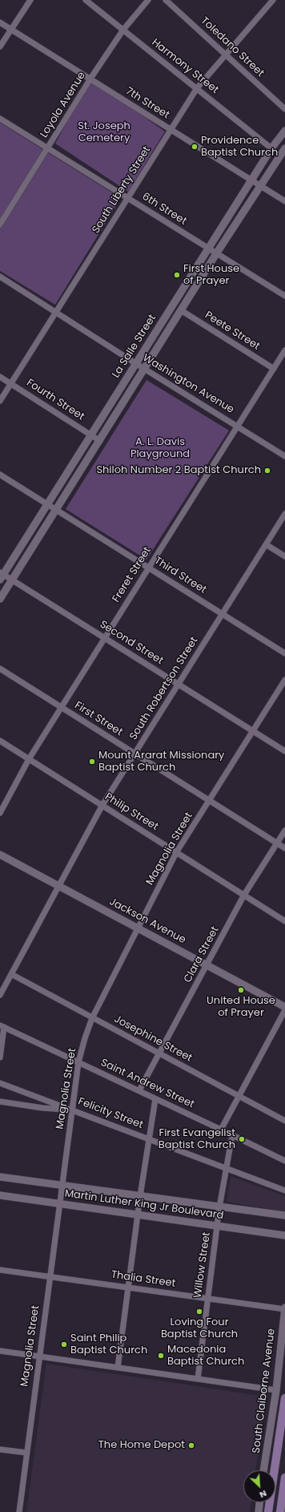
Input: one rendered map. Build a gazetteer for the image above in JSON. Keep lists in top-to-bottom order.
{
  "streets": {
    "main road": ["South Claiborne Avenue"],
    "street": [
      "Toledano Street",
      "Harmony Street",
      "7th Street",
      "Loyola Avenue",
      "South Liberty Street",
      "6th Street",
      "Peete Street",
      "La Salle Street",
      "Washington Avenue",
      "Fourth Street",
      "Freret Street",
      "Third Street",
      "Second Street",
      "South Robertson Street",
      "First Street",
      "Philip Street",
      "Magnolia Street",
      "Jackson Avenue",
      "Clara Street",
      "Josephine Street",
      "Saint Andrew Street",
      "Felicity Street",
      "Martin Luther King Jr Boulevard",
      "Willow Street",
      "Thalia Street"
    ]
  },
  "crossings": [
    ["Toledano Street", "South Liberty Street"],
    ["Harmony Street", "Loyola Avenue"],
    ["Harmony Street", "South Liberty Street"],
    ["Harmony Street", "La Salle Street"],
    ["7th Street", "Loyola Avenue"],
    ["7th Street", "South Liberty Street"],
    ["7th Street", "La Salle Street"],
    ["Loyola Avenue", "6th Street"],
    ["South Liberty Street", "6th Street"],
    ["South Liberty Street", "Washington Avenue"],
    ["South Liberty Street", "Fourth Street"],
    ["6th Street", "La Salle Street"],
    ["Peete Street", "La Salle Street"],
    ["Peete Street", "Freret Street"],
    ["La Salle Street", "Washington Avenue"],
    ["La Salle Street", "Fourth Street"],
    ["La Salle Street", "Third Street"],
    ["La Salle Street", "Second Street"],
    ["Washington Avenue", "Freret Street"],
    ["Freret Street", "Third Street"],
    ["Freret Street", "Second Street"],
    ["Freret Street", "First Street"],
    ["Freret Street", "Philip Street"],
    ["Third Street", "South Robertson Street"],
    ["Second Street", "South Robertson Street"],
    ["Second Street", "Magnolia Street"],
    ["South Robertson Street", "First Street"],
    ["South Robertson Street", "Philip Street"],
    ["South Robertson Street", "Jackson Avenue"],
    ["South Robertson Street", "Josephine Street"],
    ["First Street", "Magnolia Street"],
    ["First Street", "Clara Street"],
    ["Philip Street", "Magnolia Street"],
    ["Philip Street", "Clara Street"],
    ["Magnolia Street", "Jackson Avenue"],
    ["Magnolia Street", "Josephine Street"],
    ["Magnolia Street", "Saint Andrew Street"],
    ["Magnolia Street", "Felicity Street"],
    ["Magnolia Street", "Martin Luther King Jr Boulevard"],
    ["Magnolia Street", "Thalia Street"],
    ["Jackson Avenue", "Clara Street"],
    ["Clara Street", "Josephine Street"],
    ["Clara Street", "Saint Andrew Street"],
    ["Saint Andrew Street", "Willow Street"],
    ["Felicity Street", "Willow Street"],
    ["Martin Luther King Jr Boulevard", "Willow Street"],
    ["Willow Street", "Thalia Street"],
    ["Thalia Street", "South Claiborne Avenue"]
  ],
  "parks": ["St. Joseph Cemetery", "A. L. Davis Playground"],
  "places": [
    "Providence Baptist Church",
    "First House of Prayer",
    "Shiloh Number 2 Baptist Church",
    "Mount Ararat Missionary Baptist Church",
    "United House of Prayer",
    "First Evangelist Baptist Church",
    "Loving Four Baptist Church",
    "Saint Philip Baptist Church",
    "Macedonia Baptist Church",
    "The Home Depot"
  ],
  "north": "bottom right"
}
